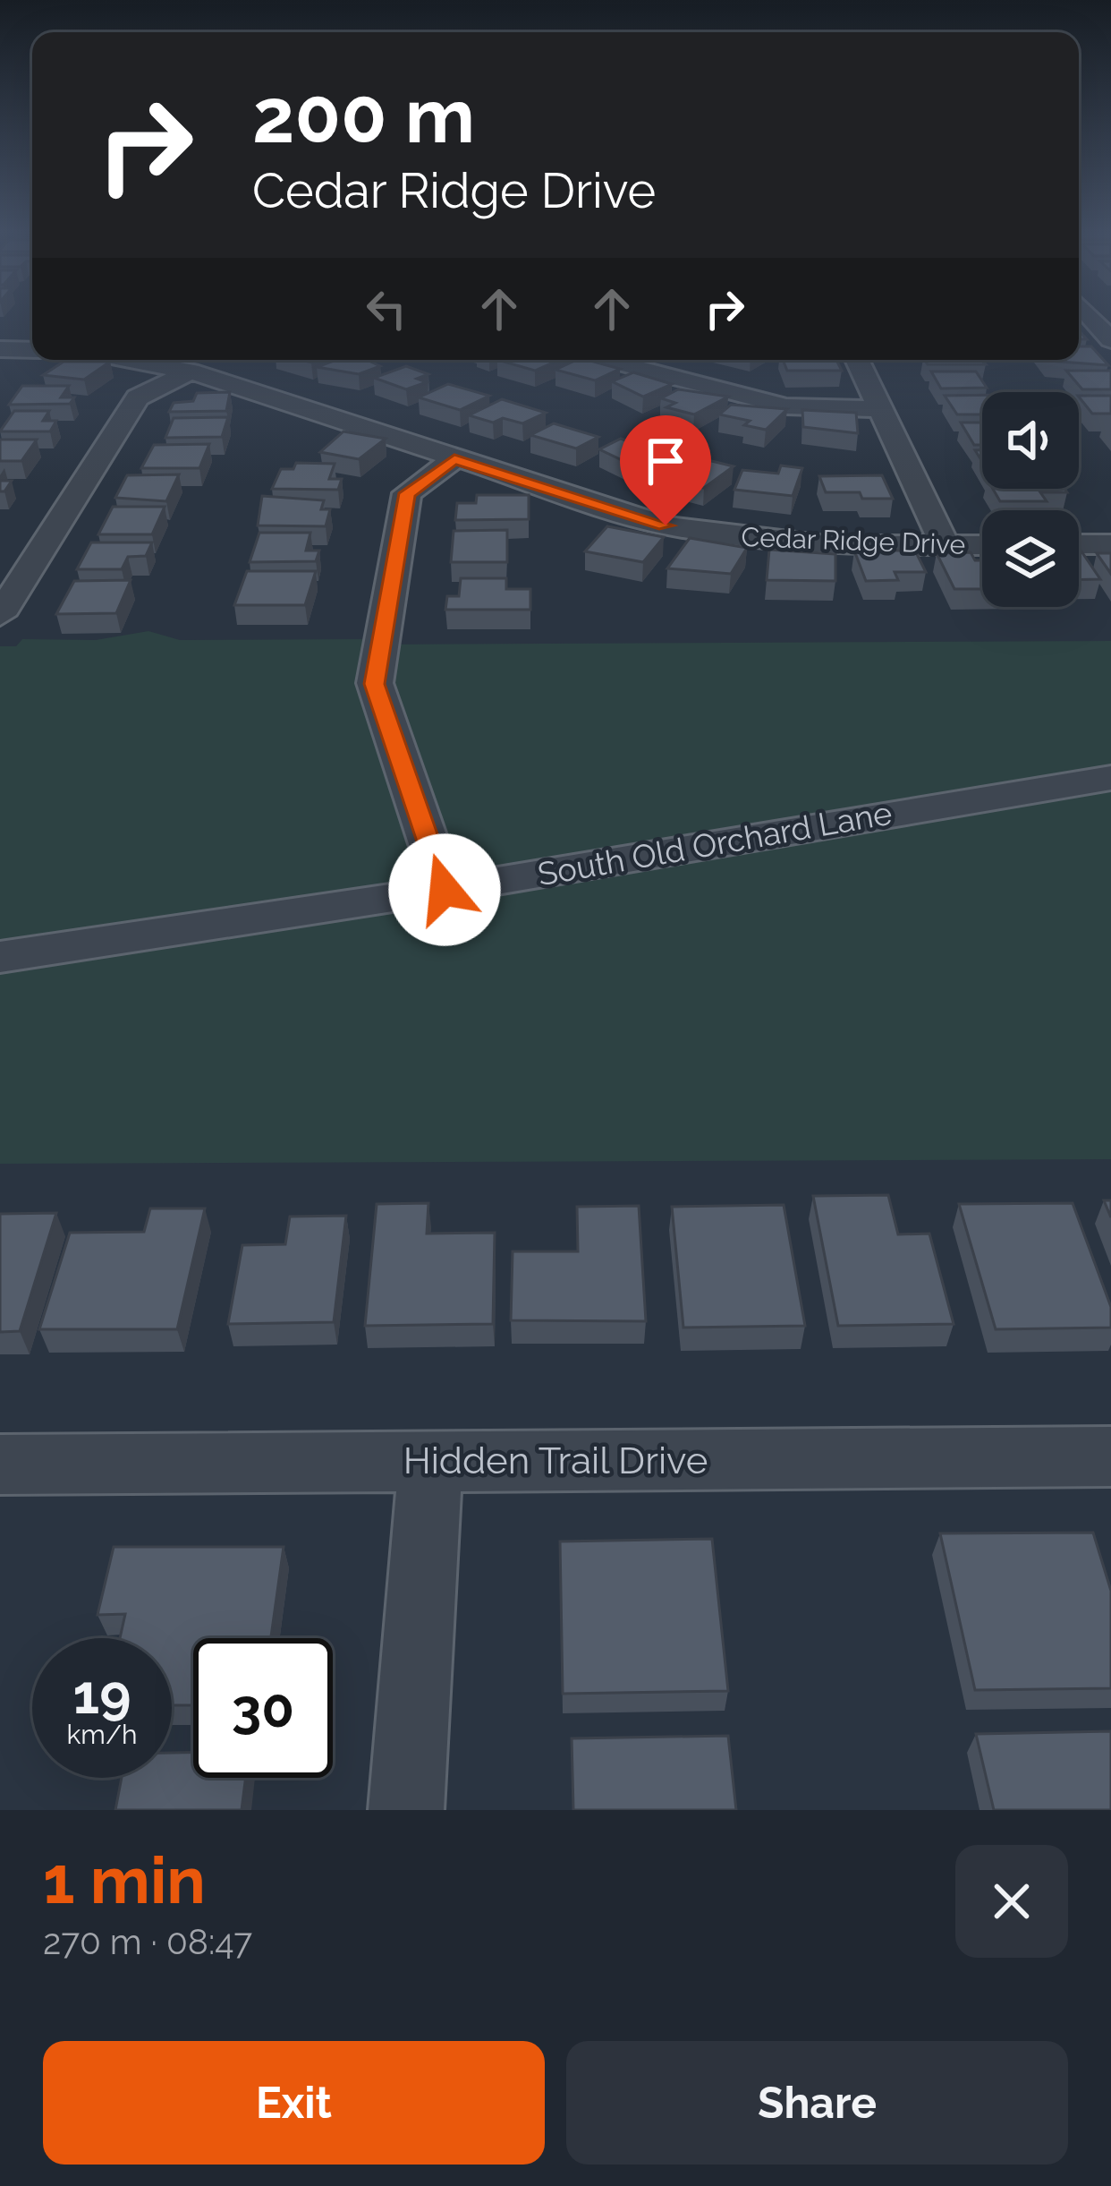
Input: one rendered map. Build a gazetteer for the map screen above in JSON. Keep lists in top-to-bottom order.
{
  "streets": {
    "street": ["Cedar Ridge Drive", "South Old Orchard Lane", "Hidden Trail Drive"]
  },
  "page": {
    "turn": ["200 m", "Cedar Ridge Drive"],
    "speed": "19 km/h",
    "limit": "30",
    "heading": ["1 min", "270 m · 08:47"],
    "buttons": ["Exit", "Share"]
  }
}
